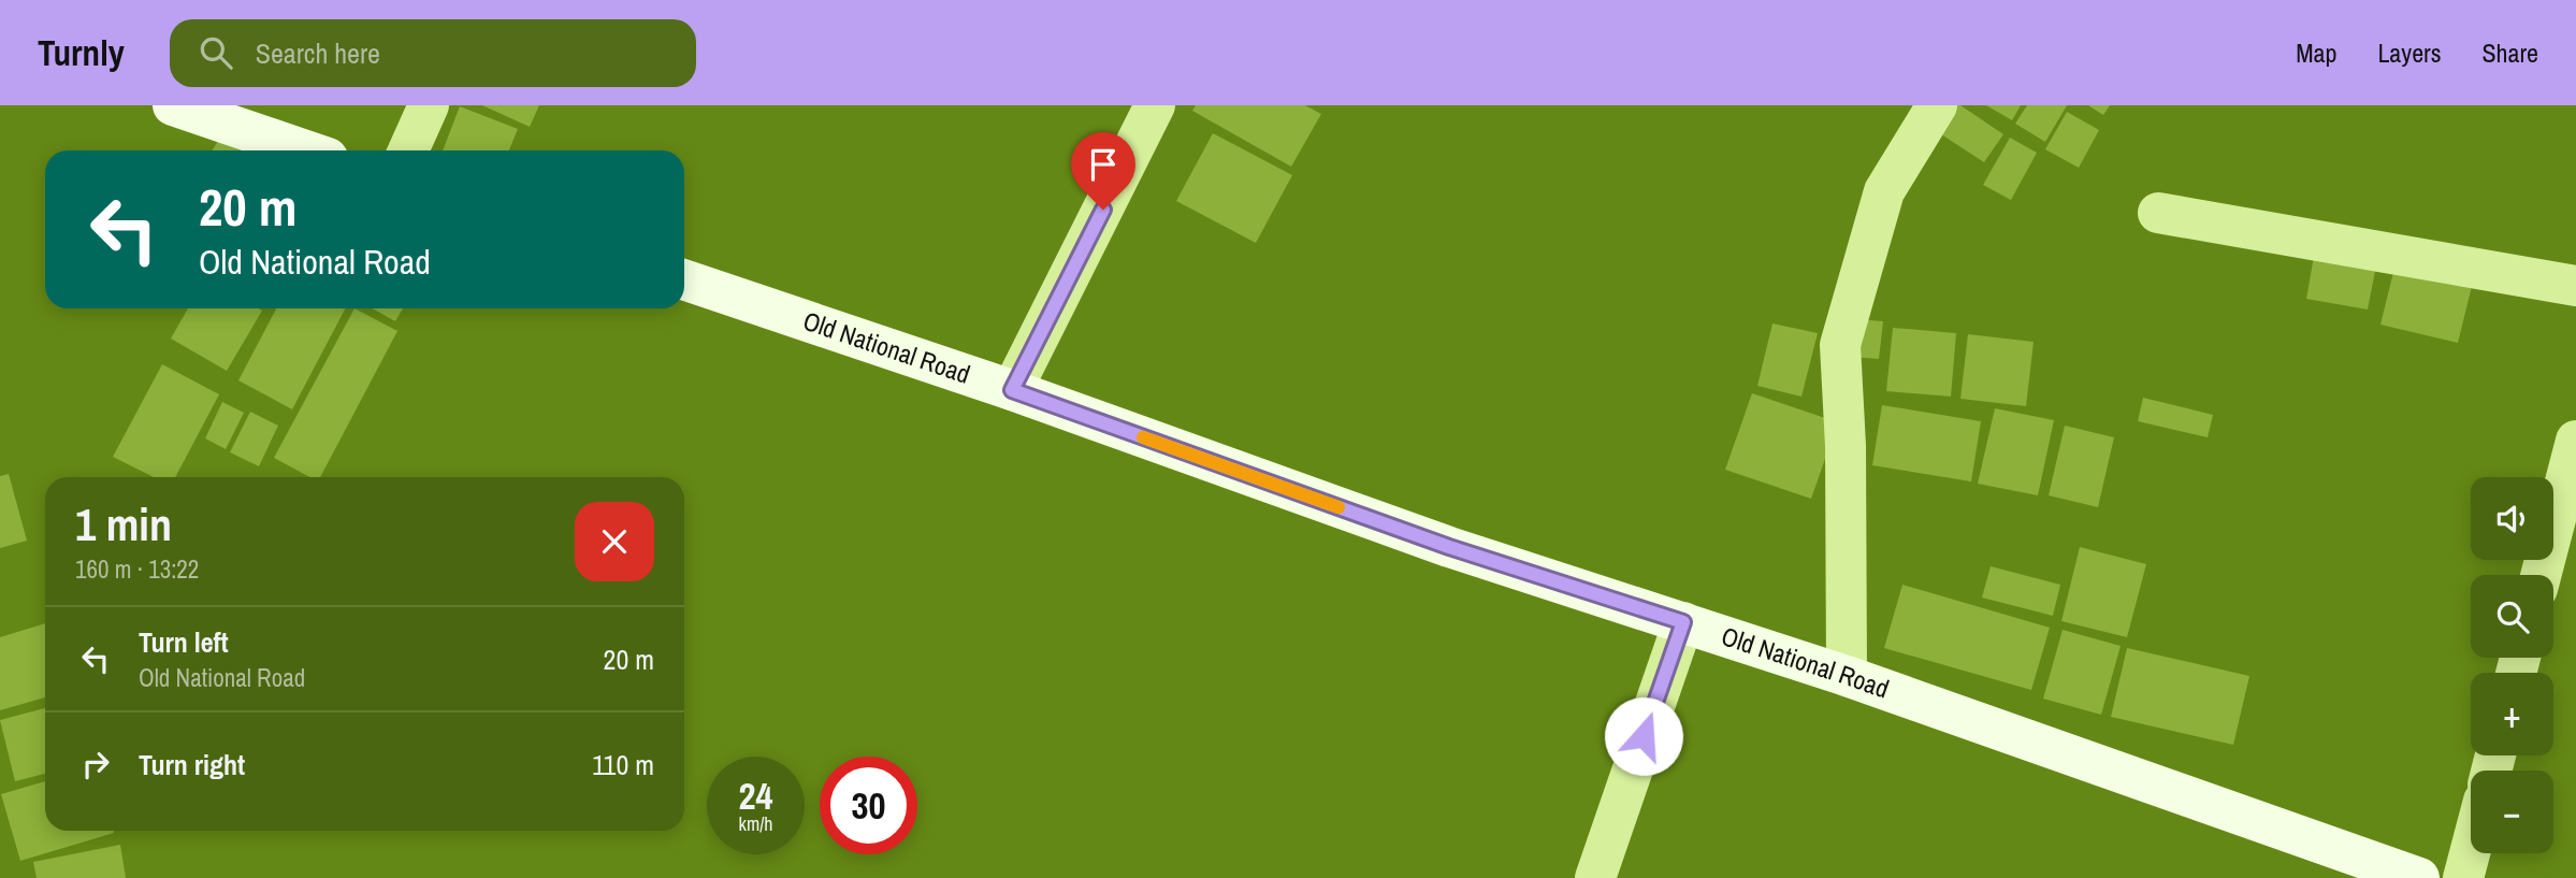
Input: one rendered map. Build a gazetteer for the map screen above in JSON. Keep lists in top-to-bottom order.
{
  "streets": {
    "main road": ["Old National Road"]
  },
  "page": {
    "header": "Turnly",
    "search": "Search here",
    "nav": ["Map", "Layers", "Share"],
    "turn": ["20 m", "Old National Road"],
    "map_buttons": ["+", "−"],
    "heading": ["1 min", "160 m · 13:22"],
    "list": [
      {
        "name": "Turn left",
        "note": "Old National Road",
        "value": "20 m"
      },
      {
        "name": "Turn right",
        "value": "110 m"
      }
    ],
    "speed": "24 km/h",
    "limit": "30"
  }
}
